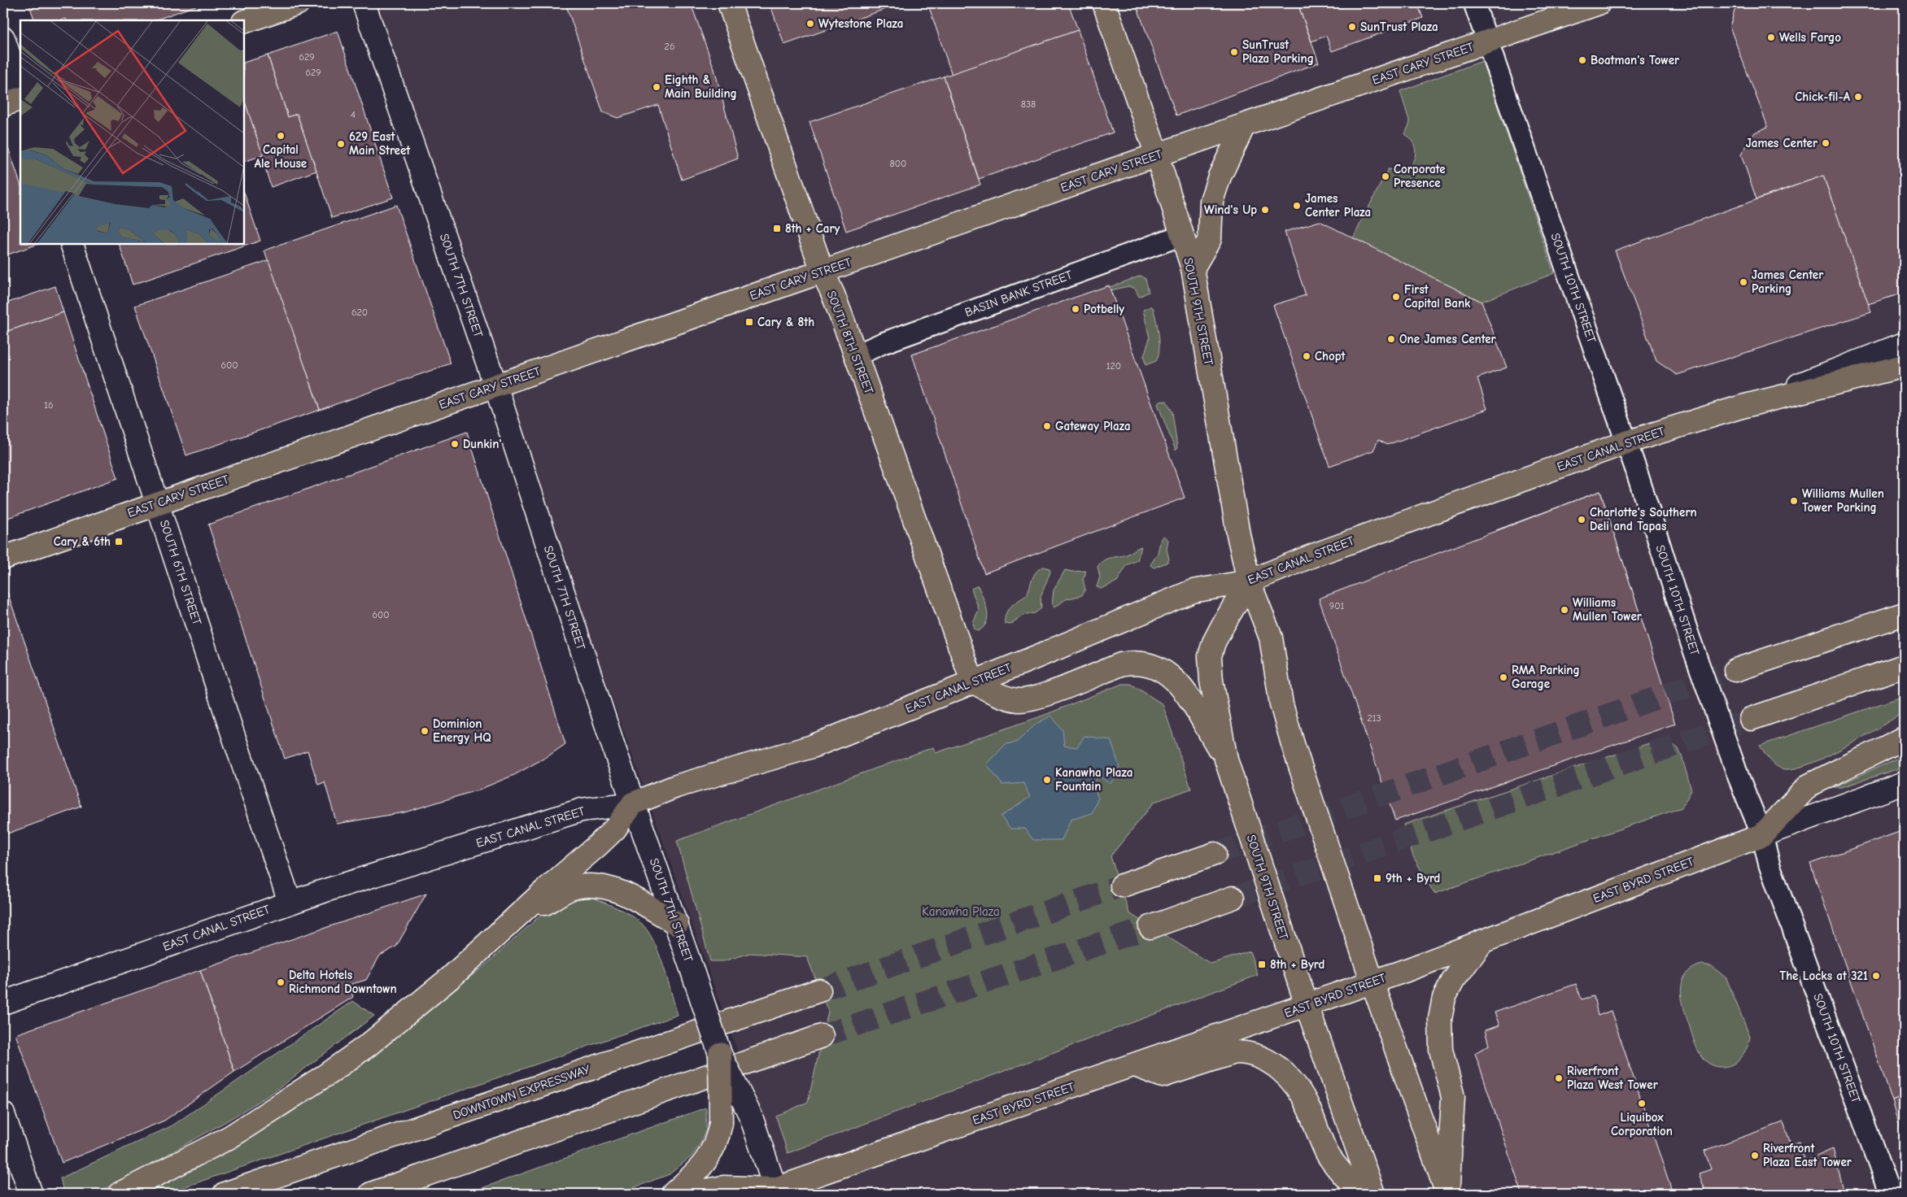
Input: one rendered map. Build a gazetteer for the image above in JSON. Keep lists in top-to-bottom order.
{
  "streets": {
    "main road": [
      "EAST CARY STREET",
      "SOUTH 7TH STREET",
      "SOUTH 9TH STREET",
      "SOUTH 8TH STREET",
      "EAST CANAL STREET",
      "SOUTH 6TH STREET",
      "EAST BYRD STREET",
      "DOWNTOWN EXPRESSWAY"
    ],
    "street": ["SOUTH 10TH STREET", "BASIN BANK STREET"]
  },
  "crossings": [
    ["EAST CARY STREET", "SOUTH 7TH STREET"],
    ["EAST CARY STREET", "SOUTH 10TH STREET"],
    ["EAST CARY STREET", "SOUTH 9TH STREET"],
    ["EAST CARY STREET", "SOUTH 8TH STREET"],
    ["EAST CARY STREET", "SOUTH 6TH STREET"],
    ["SOUTH 7TH STREET", "EAST CANAL STREET"],
    ["SOUTH 7TH STREET", "EAST BYRD STREET"],
    ["SOUTH 10TH STREET", "EAST CANAL STREET"],
    ["SOUTH 10TH STREET", "EAST BYRD STREET"],
    ["BASIN BANK STREET", "SOUTH 9TH STREET"],
    ["BASIN BANK STREET", "SOUTH 8TH STREET"],
    ["SOUTH 9TH STREET", "EAST CANAL STREET"],
    ["SOUTH 9TH STREET", "EAST BYRD STREET"],
    ["SOUTH 8TH STREET", "EAST CANAL STREET"],
    ["EAST CANAL STREET", "SOUTH 6TH STREET"]
  ],
  "parks": ["Kanawha Plaza"],
  "places": {
    "other": [
      "Wytestone Plaza",
      "SunTrust Plaza",
      "Wells Fargo",
      "SunTrust Plaza Parking",
      "Boatman's Tower",
      "Eighth & Main Building",
      "Chick-fil-A",
      "Capital Ale House",
      "James Center",
      "629 East Main Street",
      "Corporate Presence",
      "James Center Plaza",
      "Wind's Up",
      "James Center Parking",
      "First Capital Bank",
      "Potbelly",
      "One James Center",
      "Chopt",
      "Gateway Plaza",
      "Dunkin'",
      "Williams Mullen Tower Parking",
      "Charlotte's Southern Deli and Tapas",
      "Williams Mullen Tower",
      "RMA Parking Garage",
      "Dominion Energy HQ",
      "Kanawha Plaza Fountain",
      "The Locks at 321",
      "Delta Hotels Richmond Downtown",
      "Riverfront Plaza West Tower",
      "Liquibox Corporation",
      "Riverfront Plaza East Tower"
    ],
    "transit": [
      "8th + Cary",
      "Cary & 8th",
      "Cary & 6th",
      "9th + Byrd",
      "8th + Byrd"
    ]
  },
  "house_numbers": [
    "26",
    "629",
    "629",
    "838",
    "4",
    "800",
    "620",
    "600",
    "120",
    "16",
    "901",
    "600",
    "213"
  ]
}
